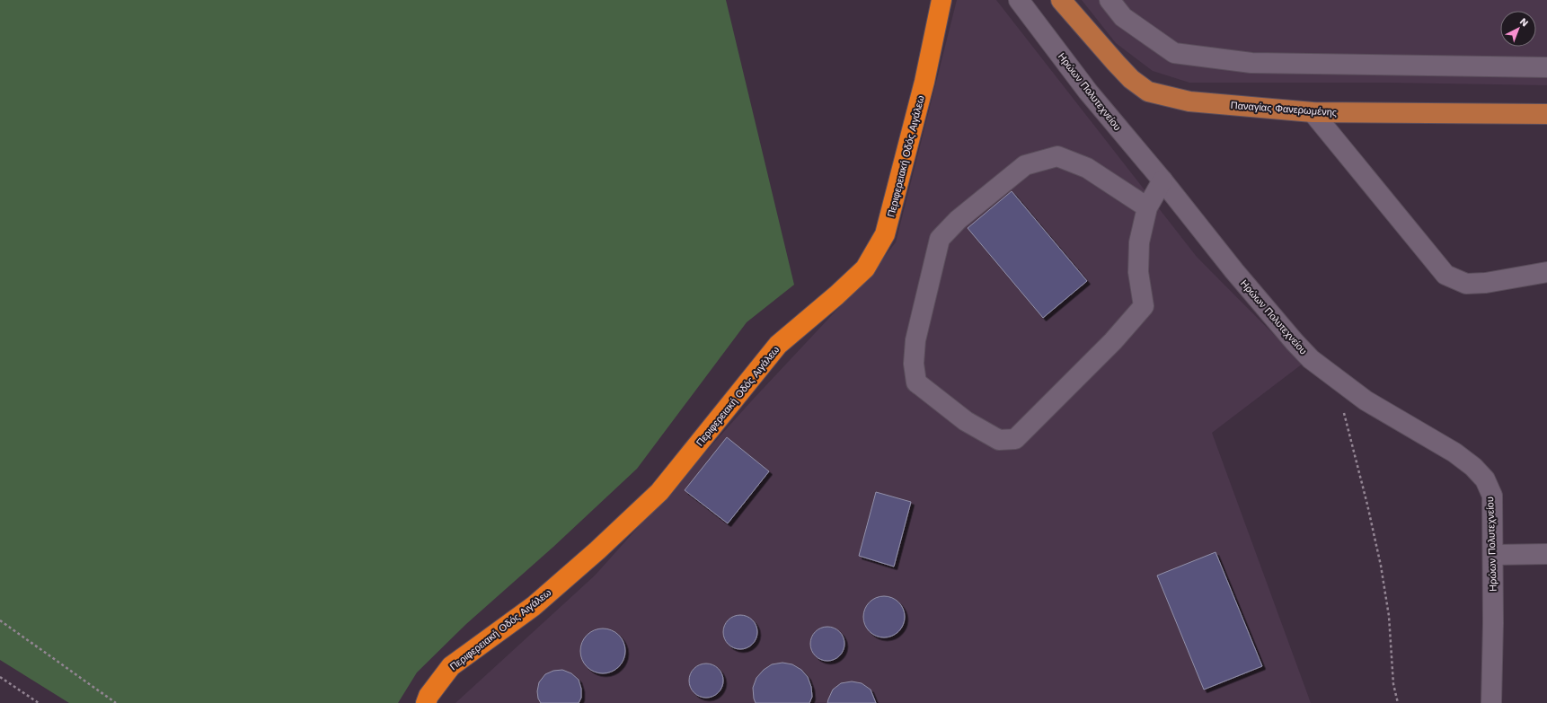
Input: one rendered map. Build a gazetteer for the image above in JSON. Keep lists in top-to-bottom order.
{
  "streets": {
    "highway": ["Περιφερειακή Οδός Αιγάλεω"],
    "main road": ["Παναγίας Φανερωμένης"],
    "street": ["Ηρώων Πολυτεχνείου"]
  },
  "north": "top right"
}
